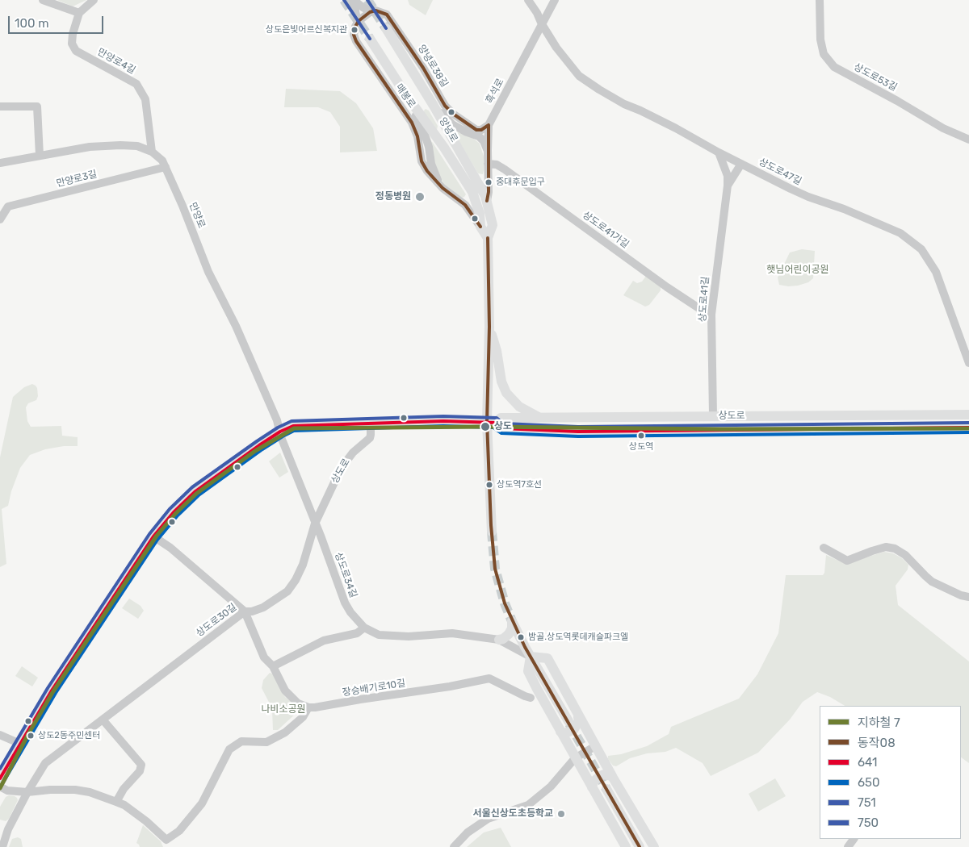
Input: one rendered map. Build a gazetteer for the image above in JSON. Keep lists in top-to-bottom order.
{
  "streets": {
    "main road": ["양녕로", "상도로"],
    "street": [
      "만양로4길",
      "양녕로38길",
      "상도로53길",
      "흑석로",
      "매봉로",
      "상도로47길",
      "만양로3길",
      "만양로",
      "상도로41가길",
      "상도로41길",
      "상도로34길",
      "상도로30길",
      "장승배기로10길"
    ]
  },
  "crossings": [
    ["만양로4길", "만양로"],
    ["양녕로38길", "매봉로"],
    ["흑석로", "양녕로"],
    ["흑석로", "상도로47길"],
    ["흑석로", "상도로41가길"],
    ["매봉로", "양녕로"],
    ["양녕로", "상도로"],
    ["상도로47길", "상도로41길"],
    ["만양로3길", "만양로"],
    ["만양로", "상도로"],
    ["만양로", "상도로34길"],
    ["상도로41가길", "상도로41길"],
    ["상도로41길", "상도로"],
    ["상도로", "상도로34길"],
    ["상도로", "상도로30길"],
    ["상도로34길", "상도로30길"]
  ],
  "parks": ["햇님어린이공원", "나비소공원"],
  "places": [
    "상도은빛어르신복지관",
    "중대후문입구",
    "정동병원",
    "상도",
    "상도역",
    "상도역7호선",
    "밤골.상도역롯데캐슬파크엘",
    "상도2동주민센터",
    "서울신상도초등학교"
  ],
  "lines": [
    "transit line 750",
    "transit line 동작08",
    "transit line 751",
    "transit line 641",
    "transit line 650",
    "metro line 7"
  ],
  "legend": [
    "지하철 7",
    "동작08",
    "641",
    "650",
    "751",
    "750"
  ],
  "scale_bar": "100 m"
}
